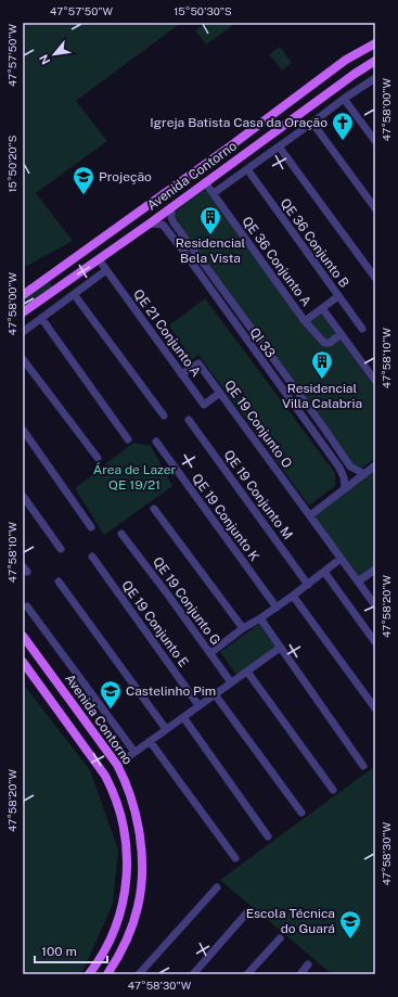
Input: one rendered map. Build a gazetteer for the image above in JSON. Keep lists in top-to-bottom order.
{
  "streets": {
    "main road": ["Avenida Contorno"],
    "street": [
      "QE 36 Conjunto B",
      "QE 36 Conjunto A",
      "QE 21 Conjunto A",
      "QI 33",
      "QE 19 Conjunto O",
      "QE 19 Conjunto M",
      "QE 19 Conjunto K",
      "QE 19 Conjunto G",
      "QE 19 Conjunto E"
    ]
  },
  "crossings": [
    ["Avenida Contorno", "QE 36 Conjunto A"],
    ["Avenida Contorno", "QE 21 Conjunto A"],
    ["Avenida Contorno", "QI 33"],
    ["QE 36 Conjunto B", "QE 36 Conjunto A"],
    ["QE 21 Conjunto A", "QE 19 Conjunto O"]
  ],
  "parks": ["Área de Lazer QE 19/21"],
  "places": {
    "church": ["Igreja Batista Casa da Oração"],
    "school or university": ["Projeção", "Castelinho Pim", "Escola Técnica do Guará"],
    "building": ["Residencial Bela Vista", "Residencial Villa Calabria"]
  },
  "scale_bar": "100 m",
  "north": "bottom left",
  "coordinates": [
    "47°57'50\"W",
    "15°50'30\"S",
    "47°58'00\"W",
    "15°50'20\"S",
    "47°58'10\"W",
    "47°58'20\"W",
    "47°58'30\"W"
  ]
}
